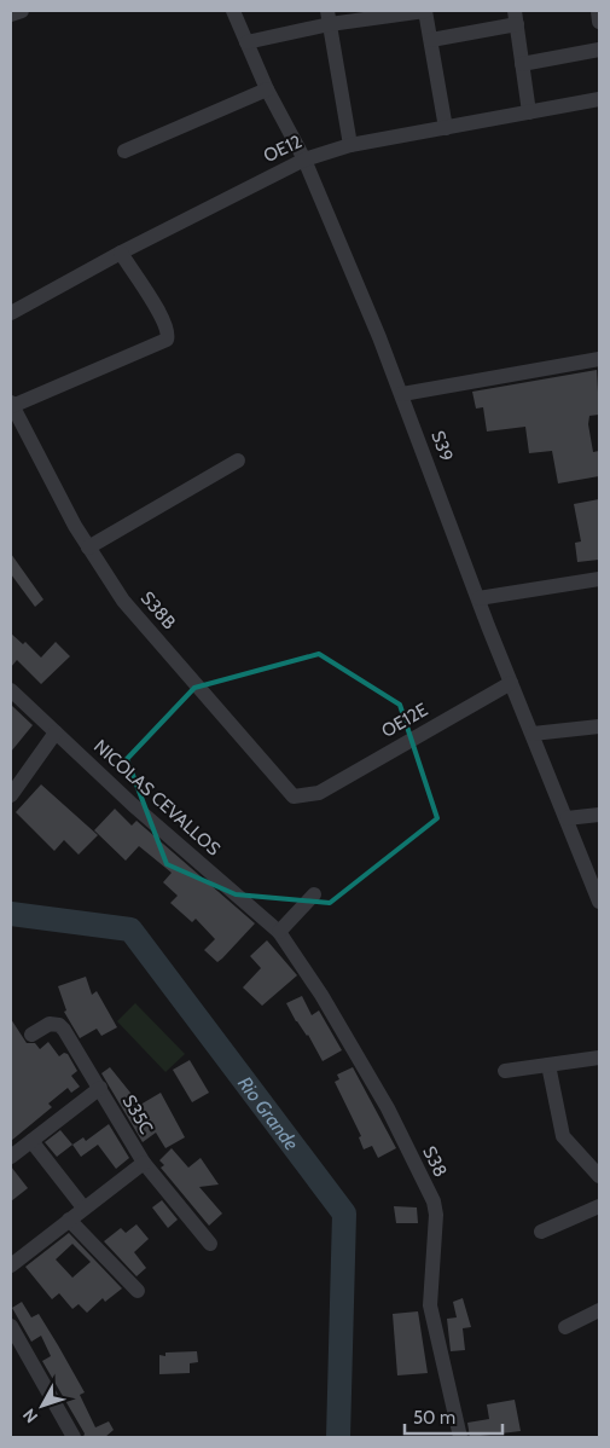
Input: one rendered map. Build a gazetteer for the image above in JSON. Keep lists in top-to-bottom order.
{
  "streets": {
    "street": [
      "OE12",
      "S39",
      "S38B",
      "OE12E",
      "NICOLAS CEVALLOS",
      "S35C",
      "S38"
    ]
  },
  "crossings": [
    ["OE12", "S39"],
    ["S39", "OE12E"],
    ["S38B", "OE12E"],
    ["NICOLAS CEVALLOS", "S38"]
  ],
  "water": ["Rio Grande"],
  "scale_bar": "50 m",
  "north": "bottom left"
}
